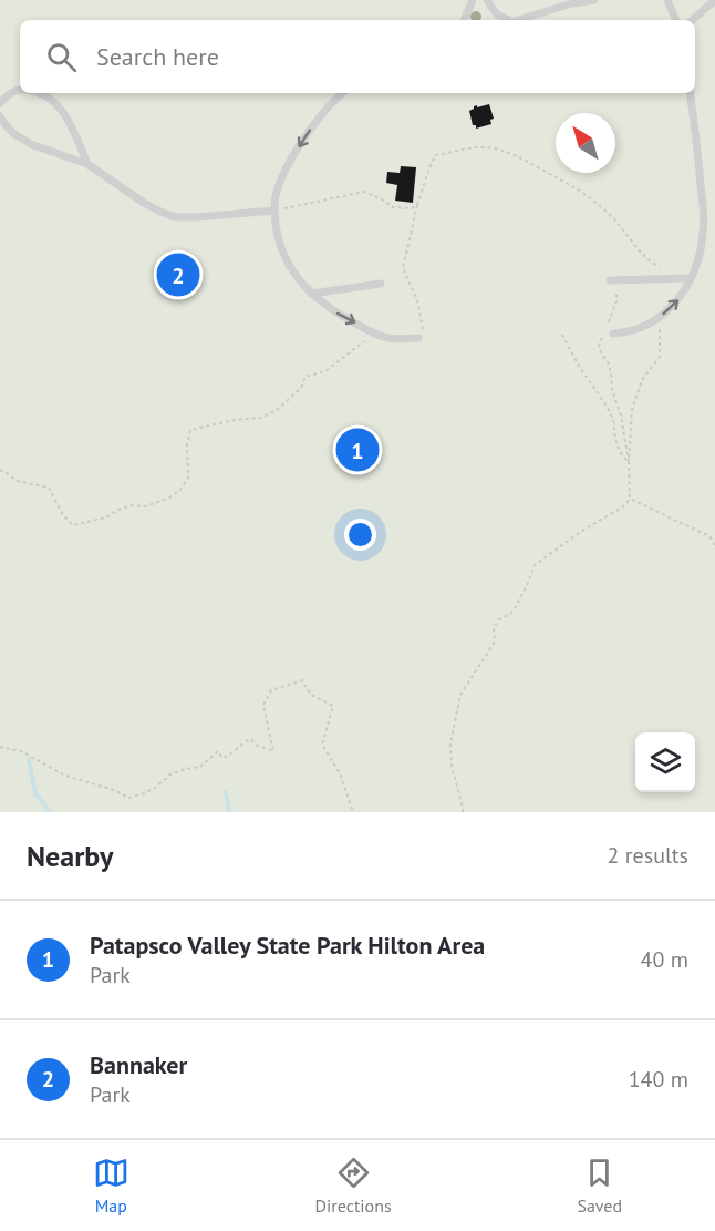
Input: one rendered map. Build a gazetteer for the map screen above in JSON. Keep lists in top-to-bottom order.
{
  "north": "top left",
  "page": {
    "search": "Search here",
    "pins": ["2", "1"],
    "heading": ["Nearby", "2 results"],
    "list": [
      {
        "mark": "1",
        "name": "Patapsco Valley State Park Hilton Area",
        "note": "Park",
        "value": "40 m"
      },
      {
        "mark": "2",
        "name": "Bannaker",
        "note": "Park",
        "value": "140 m"
      }
    ],
    "nav": ["Map", "Directions", "Saved"]
  }
}
